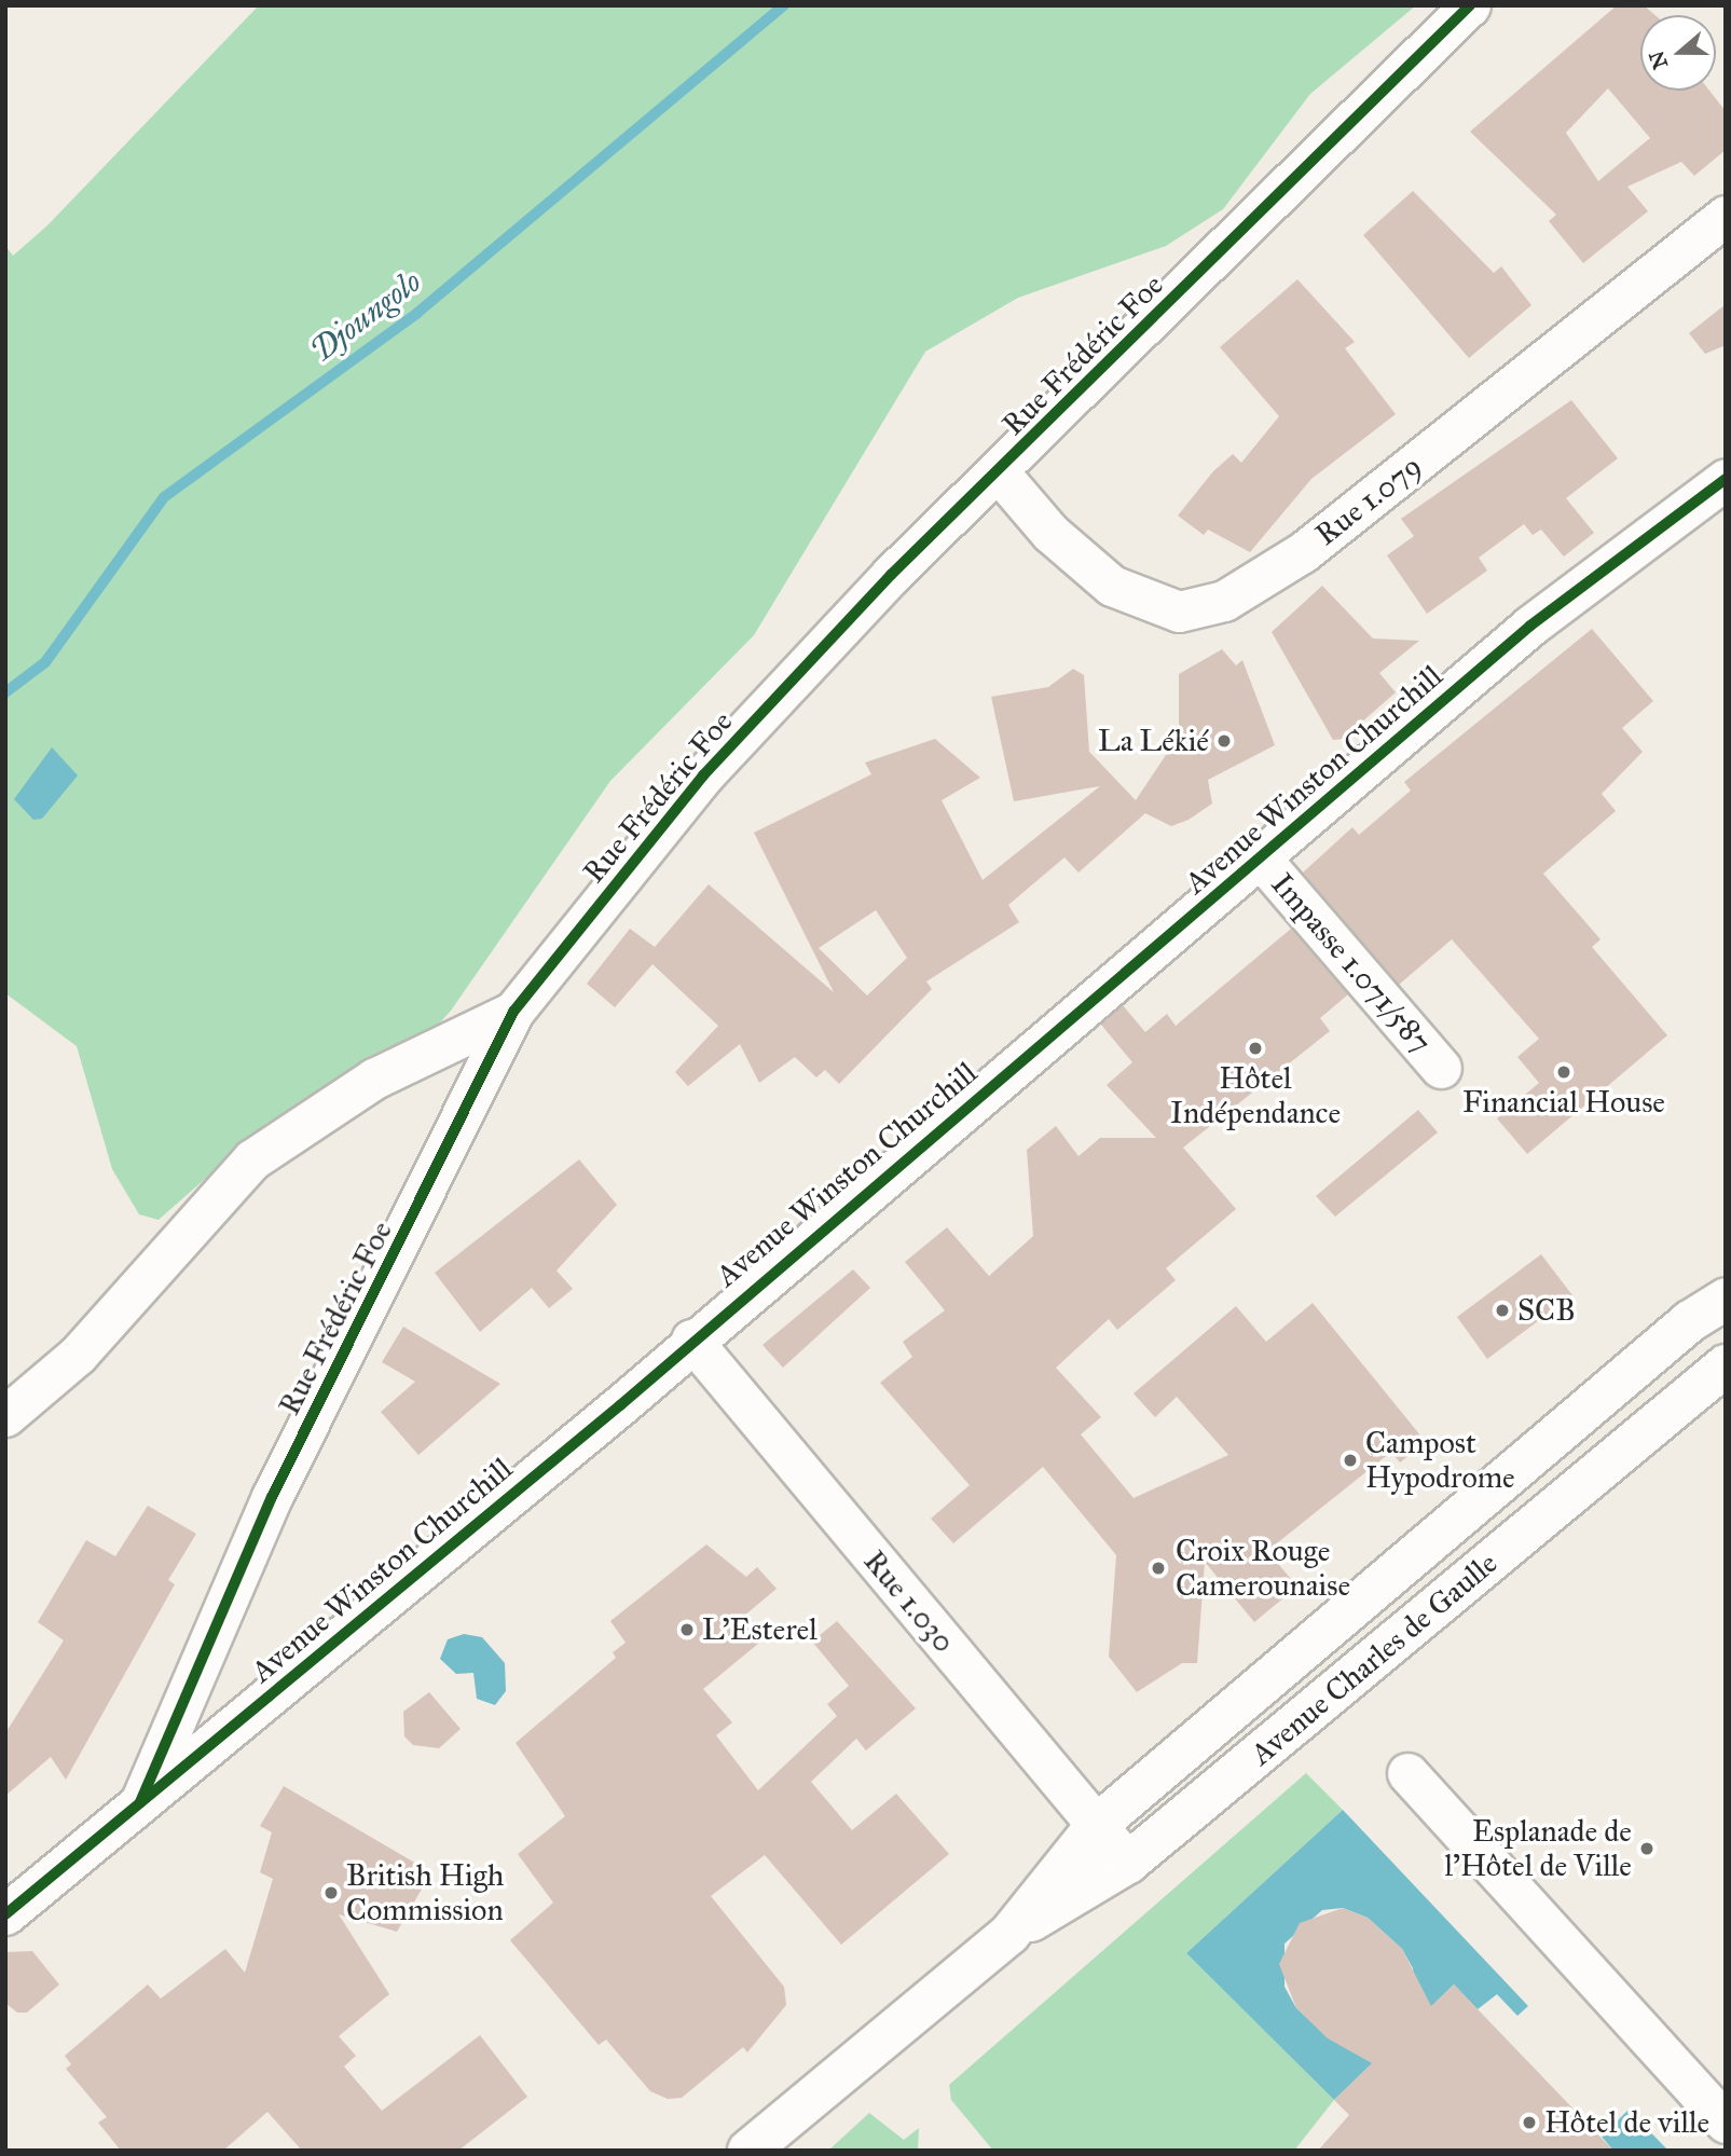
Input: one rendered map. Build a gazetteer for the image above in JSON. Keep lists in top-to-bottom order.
{
  "streets": {
    "main road": ["Avenue Charles de Gaulle"],
    "street": [
      "Rue Frédéric Foe",
      "Rue 1.079",
      "Avenue Winston Churchill",
      "Impasse 1.071/587",
      "Rue 1.030"
    ]
  },
  "crossings": [
    ["Rue Frédéric Foe", "Rue 1.079"],
    ["Rue Frédéric Foe", "Avenue Winston Churchill"],
    ["Avenue Winston Churchill", "Impasse 1.071/587"],
    ["Avenue Winston Churchill", "Rue 1.030"],
    ["Rue 1.030", "Avenue Charles de Gaulle"]
  ],
  "water": ["Djoungolo"],
  "places": [
    "La Lékié",
    "Hôtel Indépendance",
    "Financial House",
    "SCB",
    "Campost Hypodrome",
    "Croix Rouge Camerounaise",
    "L'Esterel",
    "Esplanade de l'Hôtel de Ville",
    "British High Commission",
    "Hôtel de ville"
  ],
  "north": "left"
}
